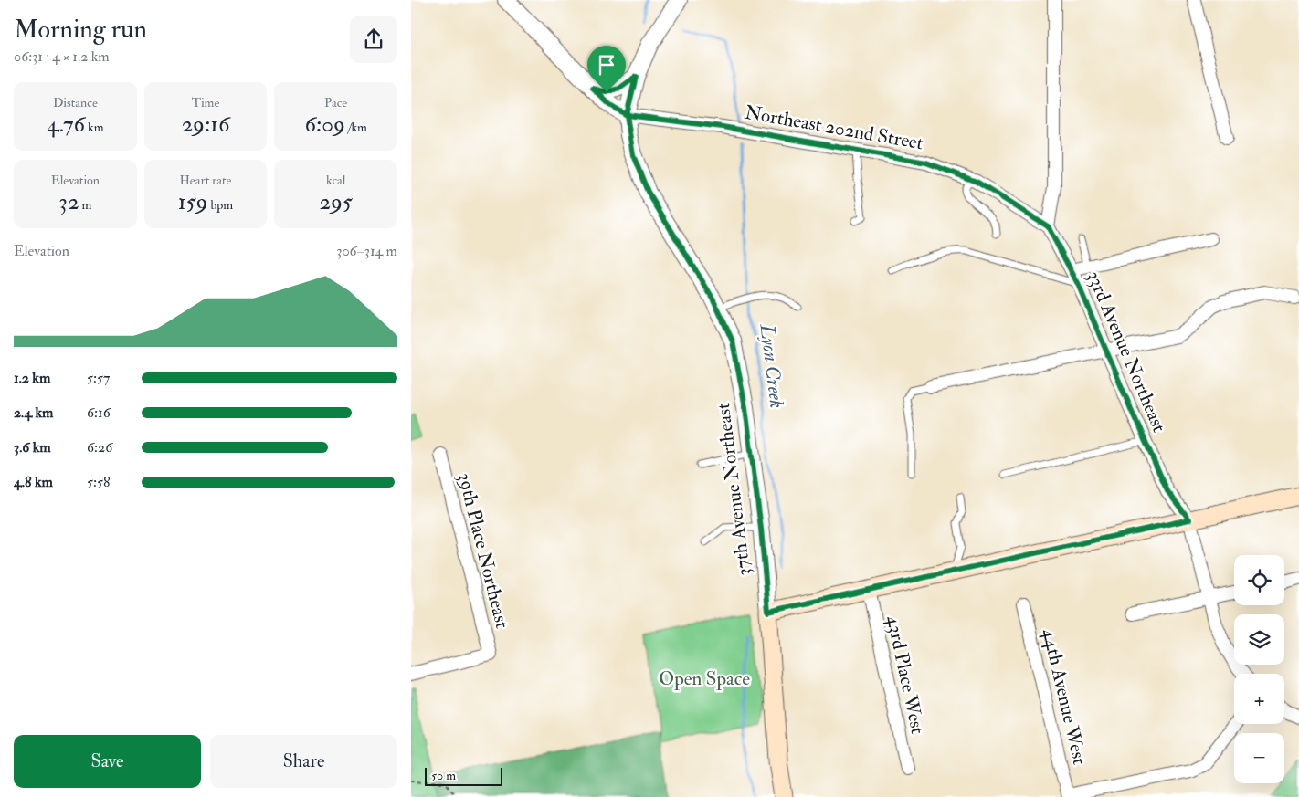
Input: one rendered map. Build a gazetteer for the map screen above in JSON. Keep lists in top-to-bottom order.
{
  "streets": {
    "street": [
      "Northeast 202nd Street",
      "33rd Avenue Northeast",
      "37th Avenue Northeast",
      "39th Place Northeast",
      "43rd Place West",
      "44th Avenue West"
    ]
  },
  "crossings": [
    ["Northeast 202nd Street", "33rd Avenue Northeast"],
    ["Northeast 202nd Street", "37th Avenue Northeast"]
  ],
  "water": ["Lyon Creek"],
  "parks": ["Open Space"],
  "scale_bar": "50 m",
  "page": {
    "heading": ["Morning run", "06:31 · 4 × 1.2 km"],
    "stats": [
      ["Distance", "4.76 km"],
      ["Time", "29:16"],
      ["Pace", "6:09 /km"],
      ["Elevation", "32 m"],
      ["Heart rate", "159 bpm"],
      ["kcal", "295"]
    ],
    "chart": ["Elevation", "306–314 m"],
    "list": [
      {
        "name": "1.2 km",
        "note": "5:57"
      },
      {
        "name": "2.4 km",
        "note": "6:16"
      },
      {
        "name": "3.6 km",
        "note": "6:26"
      },
      {
        "name": "4.8 km",
        "note": "5:58"
      }
    ],
    "map_buttons": ["+", "−"],
    "buttons": ["Save", "Share"],
    "scale": "50 m"
  }
}
